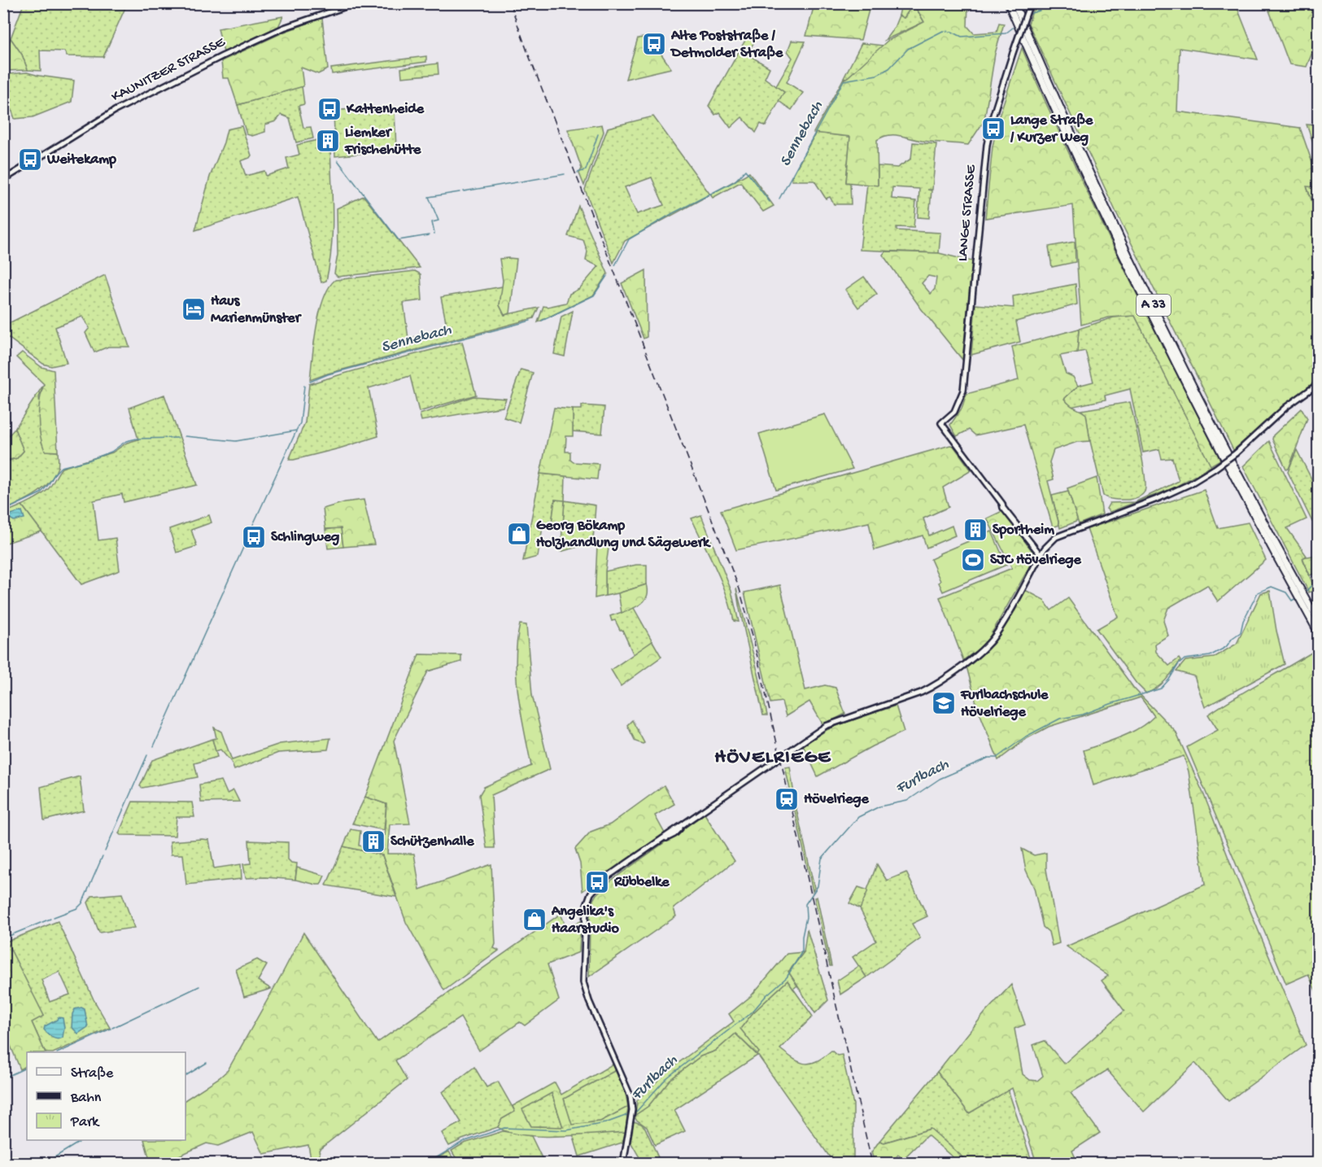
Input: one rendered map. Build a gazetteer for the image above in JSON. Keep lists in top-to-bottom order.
{
  "streets": {
    "highway": ["A 33"],
    "main road": ["KAUNITZER STRASSE", "LANGE STRASSE"]
  },
  "districts": ["HÖVELRIEGE"],
  "water": ["Sennebach", "Furlbach"],
  "places": {
    "bus stop": [
      "Alte Poststraße / Detmolder Straße",
      "Kattenheide",
      "Lange Straße / Kurzer Weg",
      "Weitekamp",
      "Schlingweg",
      "Rübbelke"
    ],
    "building": ["Liemker Frischehütte", "Sportheim", "Schützenhalle"],
    "hotel": ["Haus Marienmünster"],
    "shop": ["Georg Bökamp Holzhandlung und Sägewerk", "Angelika's Haarstudio"],
    "sports": ["SJC Hövelriege"],
    "school or university": ["Furlbachschule Hövelriege"],
    "station": ["Hövelriege"]
  },
  "legend": ["Straße", "Bahn", "Park"]
}
